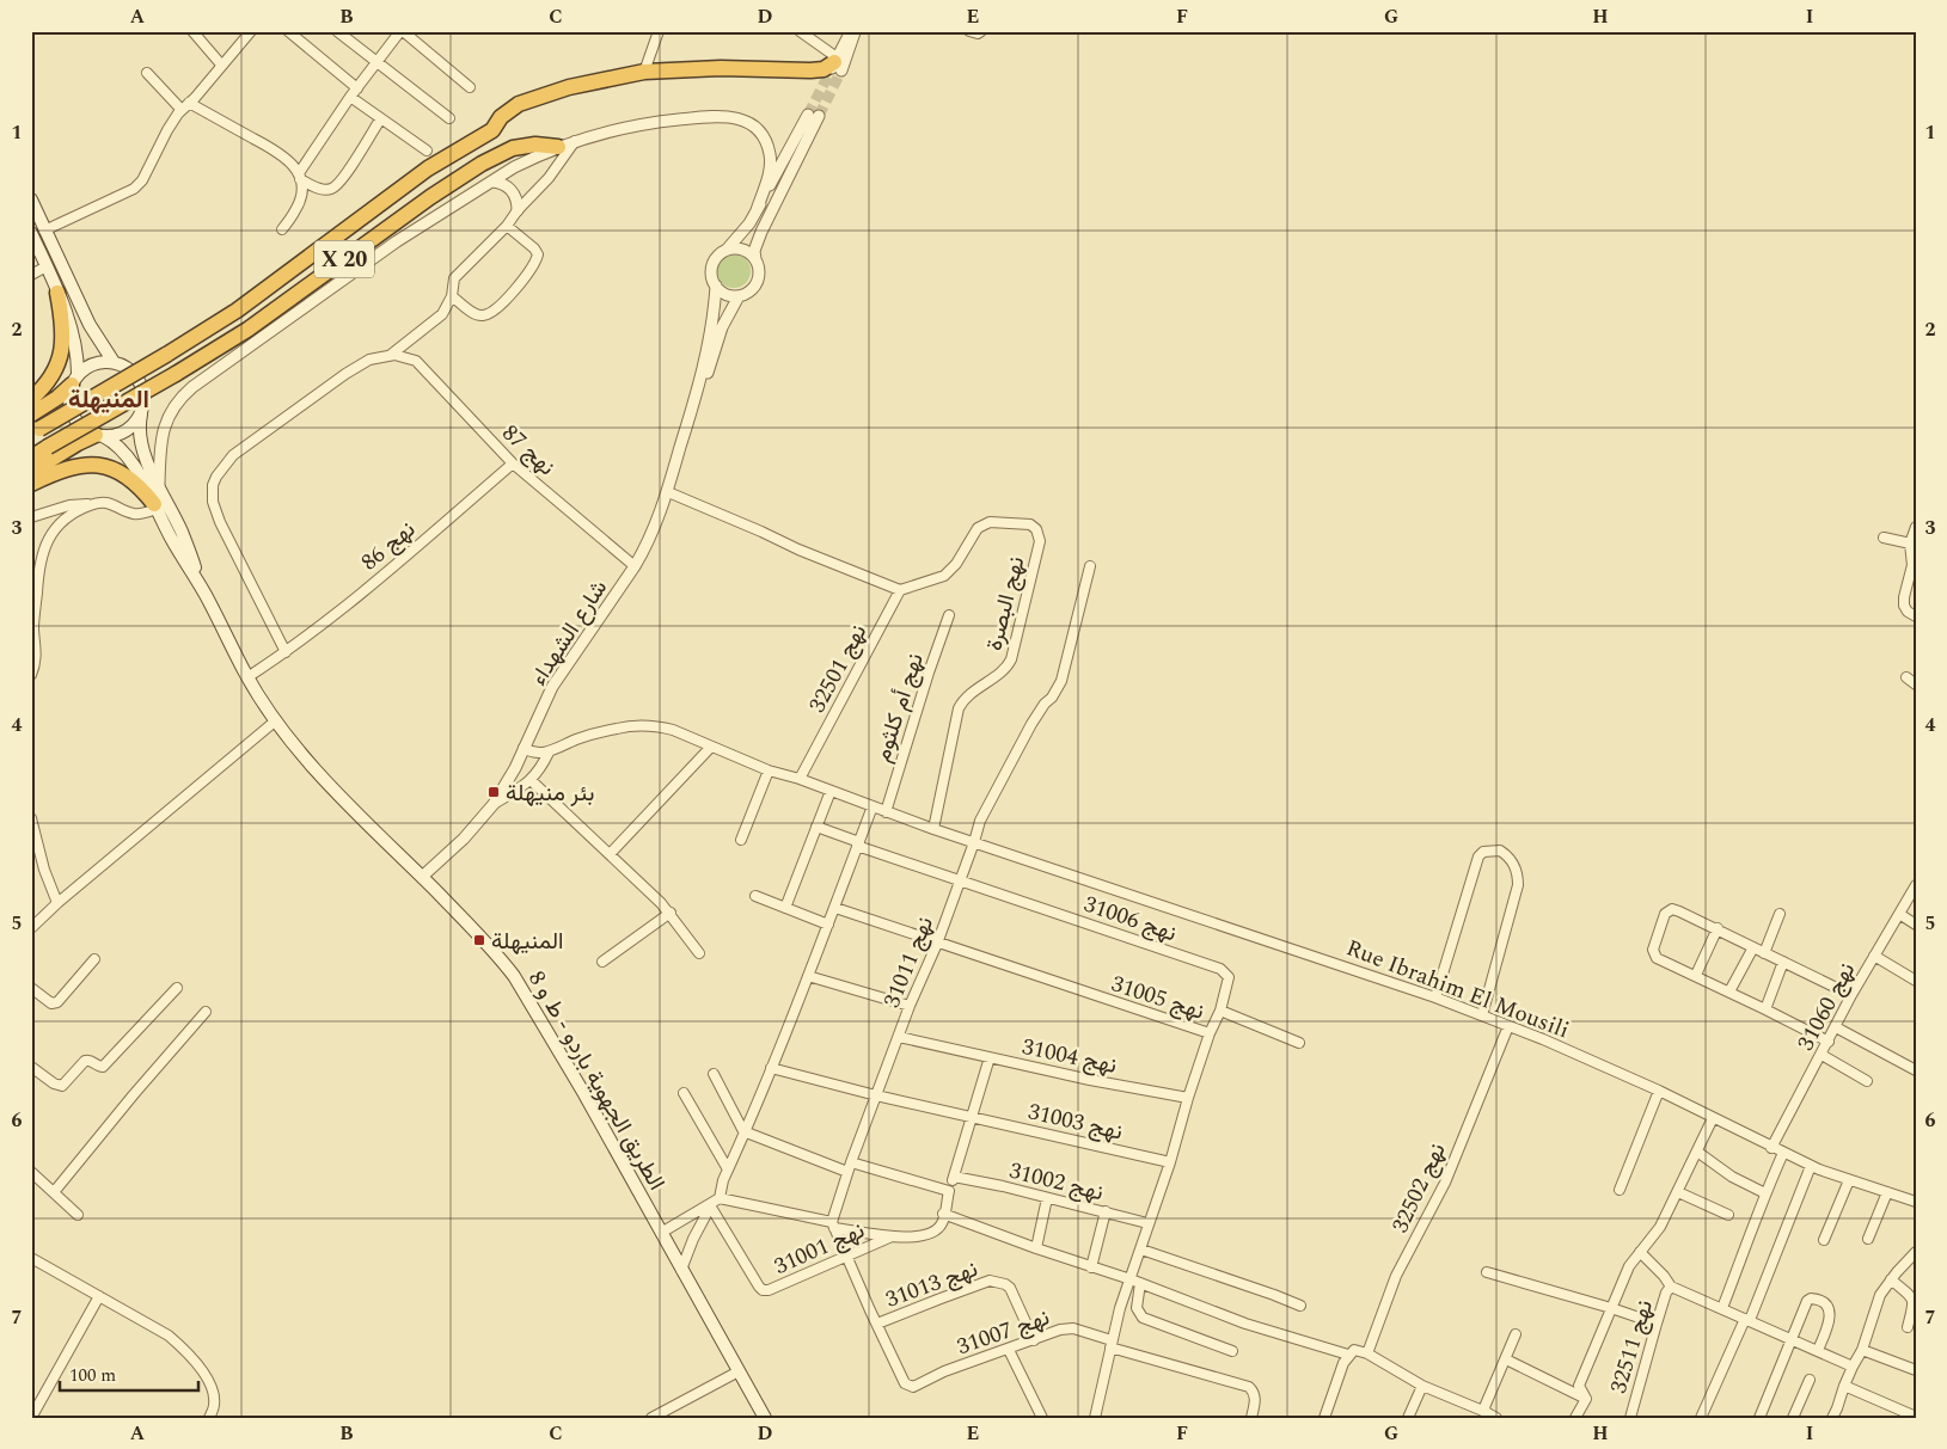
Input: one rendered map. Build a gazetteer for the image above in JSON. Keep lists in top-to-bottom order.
{
  "streets": {
    "highway": ["X 20"],
    "main road": ["الطريق الجهوية باردو - ط و 8"],
    "street": [
      "نهج 87",
      "نهج 86",
      "نهج البصرة",
      "شارع الشهداء",
      "نهج 32501",
      "نهج أم كلثوم",
      "نهج 31006",
      "نهج 31011",
      "Rue Ibrahim El Mousili",
      "نهج 31005",
      "نهج 31060",
      "نهج 31004",
      "نهج 31003",
      "نهج 31002",
      "نهج 32502",
      "نهج 31001",
      "نهج 31013",
      "نهج 31007",
      "نهج 32511"
    ]
  },
  "crossings": [
    ["X 20", "الطريق الجهوية باردو - ط و 8"],
    ["نهج 87", "نهج 86"],
    ["نهج 87", "شارع الشهداء"],
    ["نهج 86", "الطريق الجهوية باردو - ط و 8"],
    ["نهج البصرة", "نهج 32501"],
    ["نهج البصرة", "Rue Ibrahim El Mousili"],
    ["شارع الشهداء", "الطريق الجهوية باردو - ط و 8"],
    ["نهج 32501", "Rue Ibrahim El Mousili"],
    ["نهج أم كلثوم", "Rue Ibrahim El Mousili"],
    ["نهج 31006", "نهج 31011"],
    ["نهج 31006", "نهج 31005"],
    ["نهج 31011", "Rue Ibrahim El Mousili"],
    ["نهج 31011", "نهج 31005"],
    ["نهج 31011", "نهج 31004"],
    ["نهج 31011", "نهج 31003"],
    ["Rue Ibrahim El Mousili", "نهج 31060"],
    ["Rue Ibrahim El Mousili", "نهج 32502"],
    ["نهج 31005", "نهج 31004"],
    ["نهج 31005", "نهج 31003"],
    ["نهج 31013", "نهج 31007"]
  ],
  "districts": ["المنيهلة"],
  "places": {
    "transit": ["بئر منيهلة", "المنيهلة"]
  },
  "scale_bar": "100 m",
  "grid": {
    "columns": [
      "A",
      "B",
      "C",
      "D",
      "E",
      "F",
      "G",
      "H",
      "I"
    ],
    "rows": [
      "1",
      "2",
      "3",
      "4",
      "5",
      "6",
      "7"
    ]
  }
}
